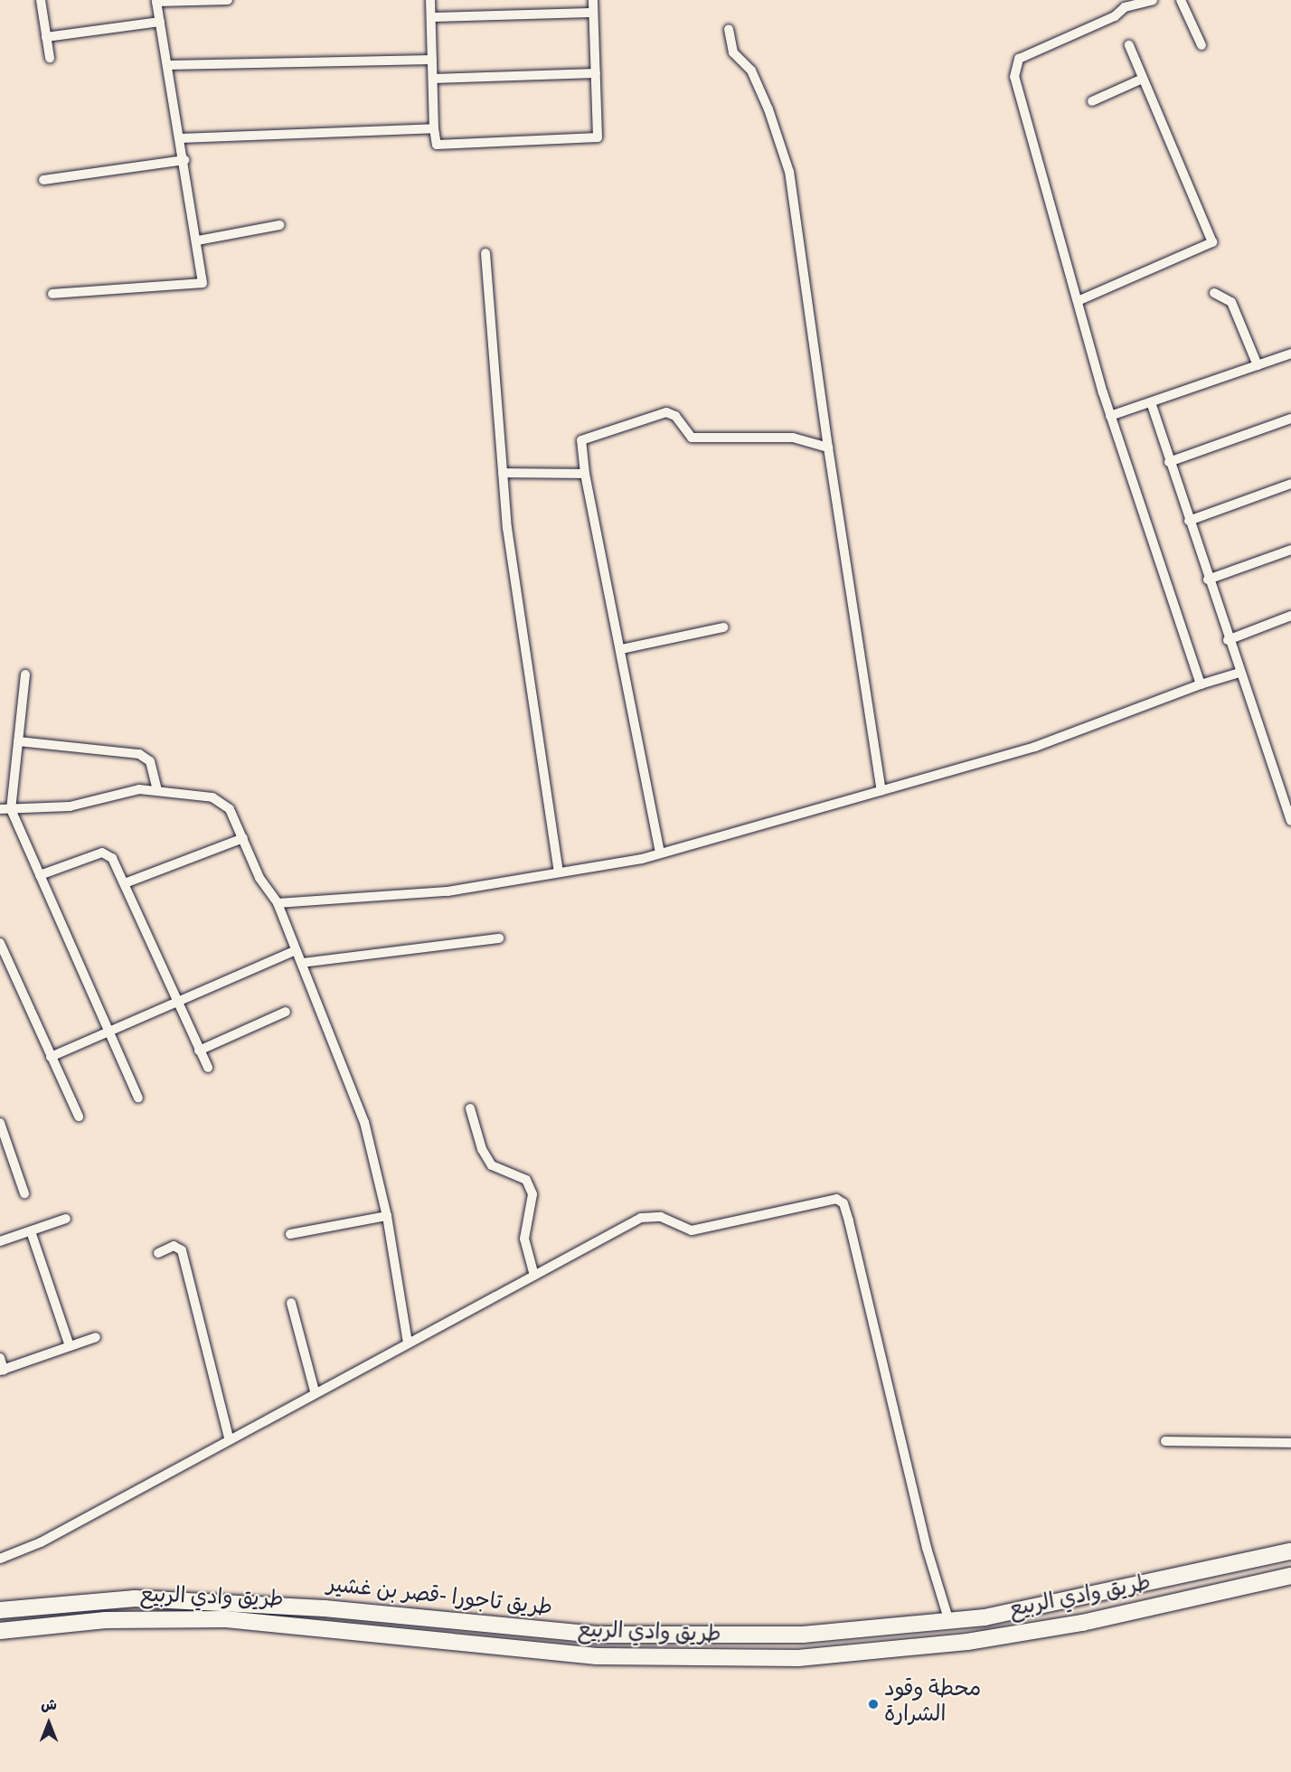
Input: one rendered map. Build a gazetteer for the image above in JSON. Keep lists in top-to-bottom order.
{
  "streets": {
    "highway": ["طريق تاجورا -قصر بن غشير", "طريق وادي الربيع"]
  },
  "places": ["محطة وقود الشرارة"],
  "north": "top"
}
